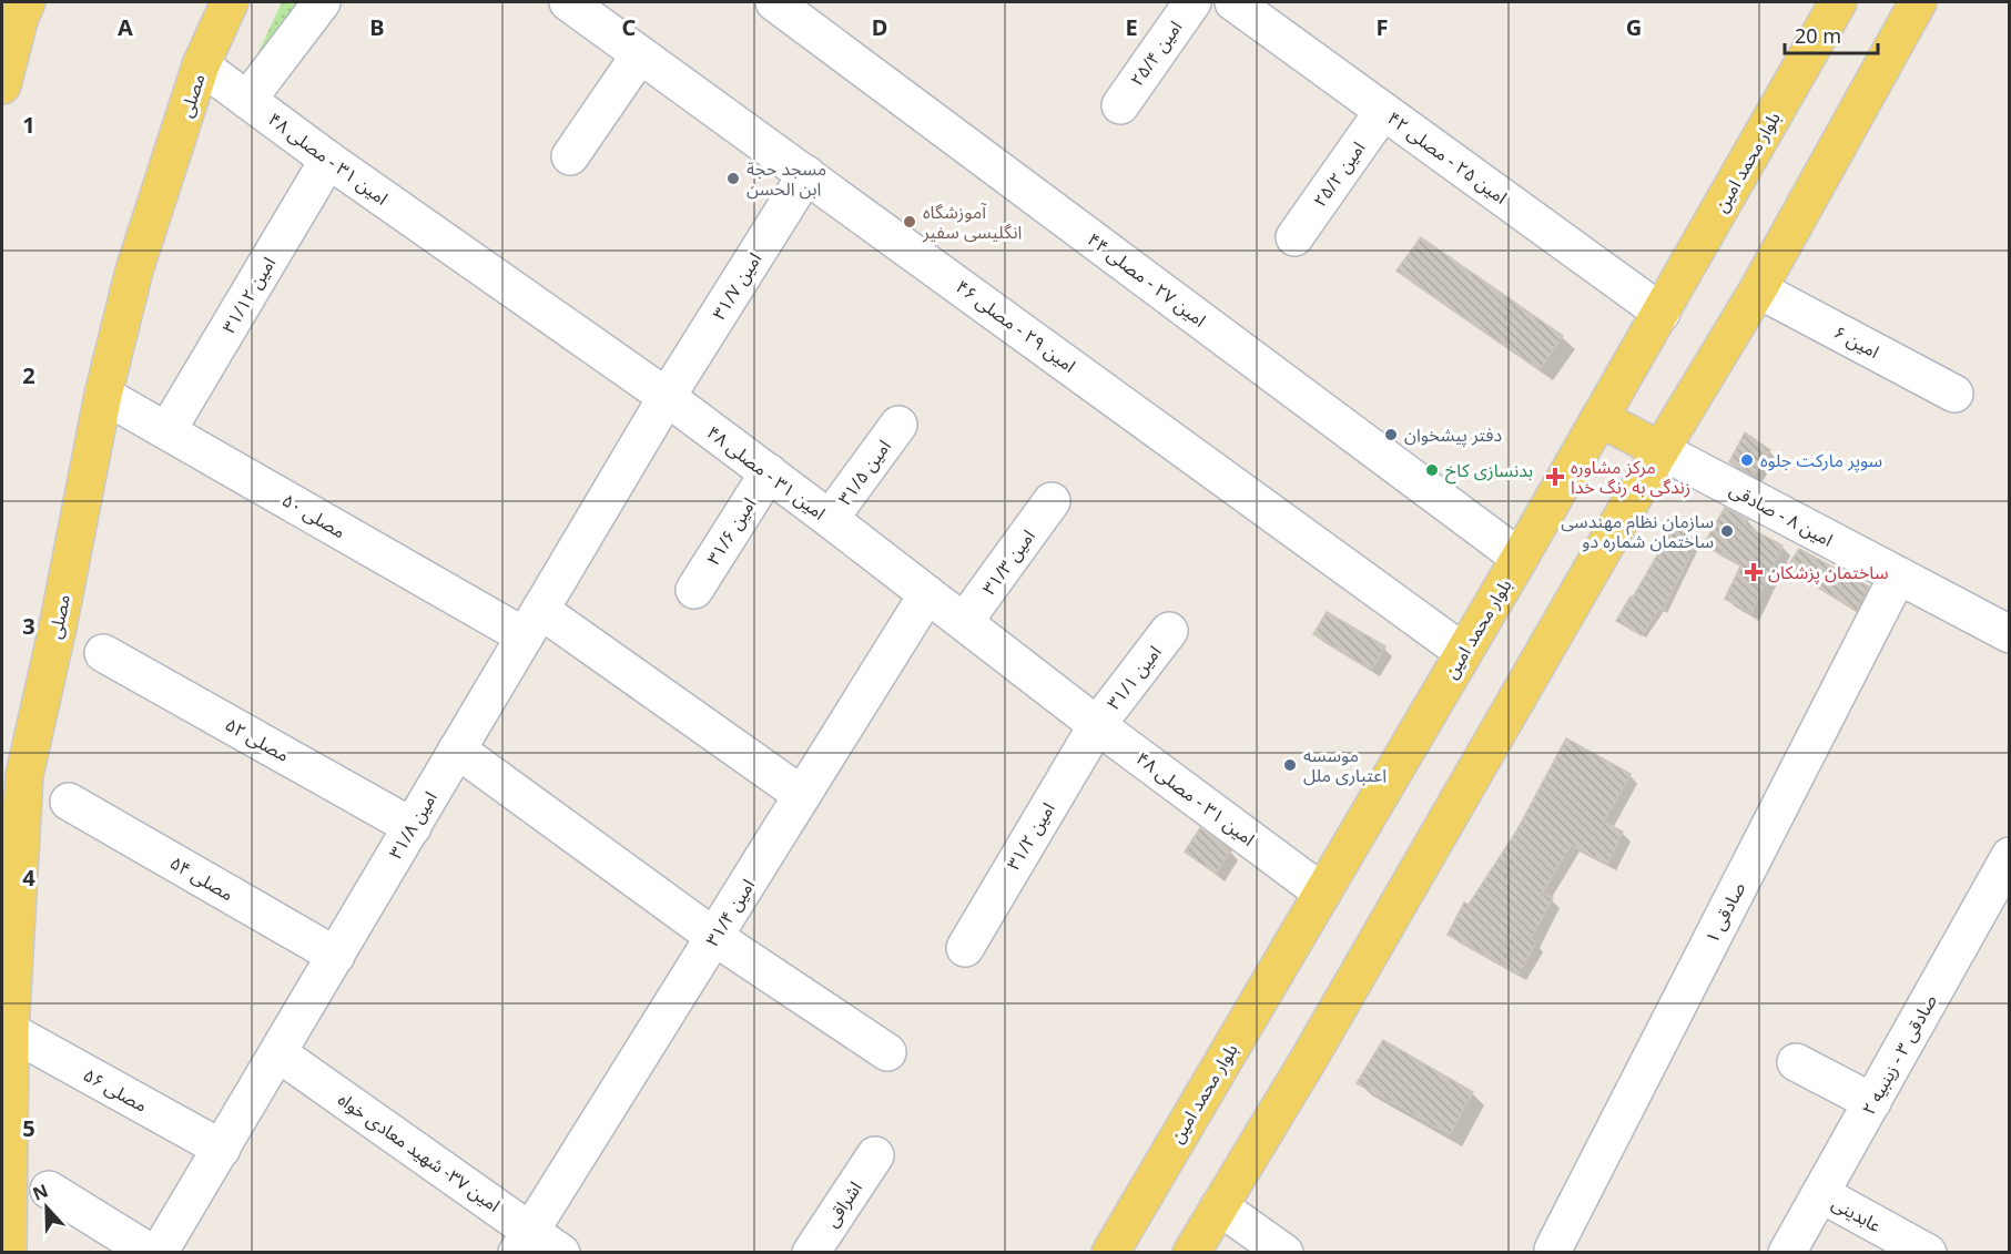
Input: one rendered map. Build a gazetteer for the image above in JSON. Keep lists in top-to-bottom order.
{
  "streets": {
    "main road": ["مصلی", "بلوار محمد امین"],
    "street": [
      "امین ۲۵/۴",
      "امین ۲۵ - مصلی ۴۲",
      "امین ۳۱ - مصلی ۴۸",
      "امین ۲۵/۲",
      "امین ۲۷ - مصلی ۴۴",
      "امین ۳۱/۷",
      "امین ۳۱/۱۲",
      "امین ۲۹ - مصلی ۴۶",
      "امین ۶",
      "امین ۳۱/۵",
      "امین ۸ - صادقی",
      "مصلی ۵۰",
      "امین ۳۱/۶",
      "امین ۳۱/۳",
      "امین ۳۱/۱",
      "مصلی ۵۲",
      "امین ۳۱/۸",
      "امین ۳۱/۲",
      "مصلی ۵۴",
      "امین ۳۱/۴",
      "صادقی ۱",
      "صادقی ۳ - زینبیه ۲",
      "مصلی ۵۶",
      "امین ۳۷- شهید معادی خواه",
      "اشراقی",
      "عابدینی"
    ]
  },
  "crossings": [
    ["مصلی", "امین ۳۱ - مصلی ۴۸"],
    ["مصلی", "مصلی ۵۰"],
    ["مصلی", "مصلی ۵۶"],
    ["امین ۲۵ - مصلی ۴۲", "بلوار محمد امین"],
    ["امین ۲۵ - مصلی ۴۲", "امین ۲۵/۲"],
    ["امین ۳۱ - مصلی ۴۸", "بلوار محمد امین"],
    ["امین ۳۱ - مصلی ۴۸", "امین ۳۱/۷"],
    ["امین ۳۱ - مصلی ۴۸", "امین ۳۱/۱۲"],
    ["امین ۳۱ - مصلی ۴۸", "امین ۳۱/۵"],
    ["امین ۳۱ - مصلی ۴۸", "امین ۳۱/۶"],
    ["امین ۳۱ - مصلی ۴۸", "امین ۳۱/۳"],
    ["امین ۳۱ - مصلی ۴۸", "امین ۳۱/۱"],
    ["امین ۳۱ - مصلی ۴۸", "امین ۳۱/۸"],
    ["امین ۳۱ - مصلی ۴۸", "امین ۳۱/۲"],
    ["امین ۳۱ - مصلی ۴۸", "امین ۳۱/۴"],
    ["بلوار محمد امین", "امین ۲۷ - مصلی ۴۴"],
    ["بلوار محمد امین", "امین ۲۹ - مصلی ۴۶"],
    ["امین ۳۱/۷", "امین ۲۹ - مصلی ۴۶"],
    ["امین ۳۱/۷", "امین ۳۱/۸"],
    ["امین ۳۱/۱۲", "مصلی ۵۰"],
    ["امین ۸ - صادقی", "صادقی ۱"],
    ["مصلی ۵۰", "امین ۳۱/۸"],
    ["مصلی ۵۰", "امین ۳۱/۴"],
    ["امین ۳۱/۱", "امین ۳۱/۲"],
    ["مصلی ۵۲", "امین ۳۱/۸"],
    ["امین ۳۱/۸", "مصلی ۵۴"],
    ["امین ۳۱/۸", "مصلی ۵۶"],
    ["امین ۳۱/۸", "امین ۳۷- شهید معادی خواه"],
    ["امین ۳۱/۴", "امین ۳۷- شهید معادی خواه"],
    ["صادقی ۳ - زینبیه ۲", "عابدینی"]
  ],
  "places": {
    "other": [
      "مسجد حجة ابن الحسن",
      "آموزشگاه انگلیسی سفیر",
      "دفتر پیشخوان",
      "سوپر مارکت جلوه",
      "بدنسازی کاخ",
      "سازمان نظام مهندسی ساختمان شماره دو",
      "موسسه اعتباری ملل"
    ],
    "health": ["مرکز مشاوره زندگی به رنگ خدا", "ساختمان پزشکان"]
  },
  "scale_bar": "20 m",
  "north": "top",
  "grid": {
    "columns": [
      "A",
      "B",
      "C",
      "D",
      "E",
      "F",
      "G"
    ],
    "rows": [
      "1",
      "2",
      "3",
      "4",
      "5"
    ]
  }
}
